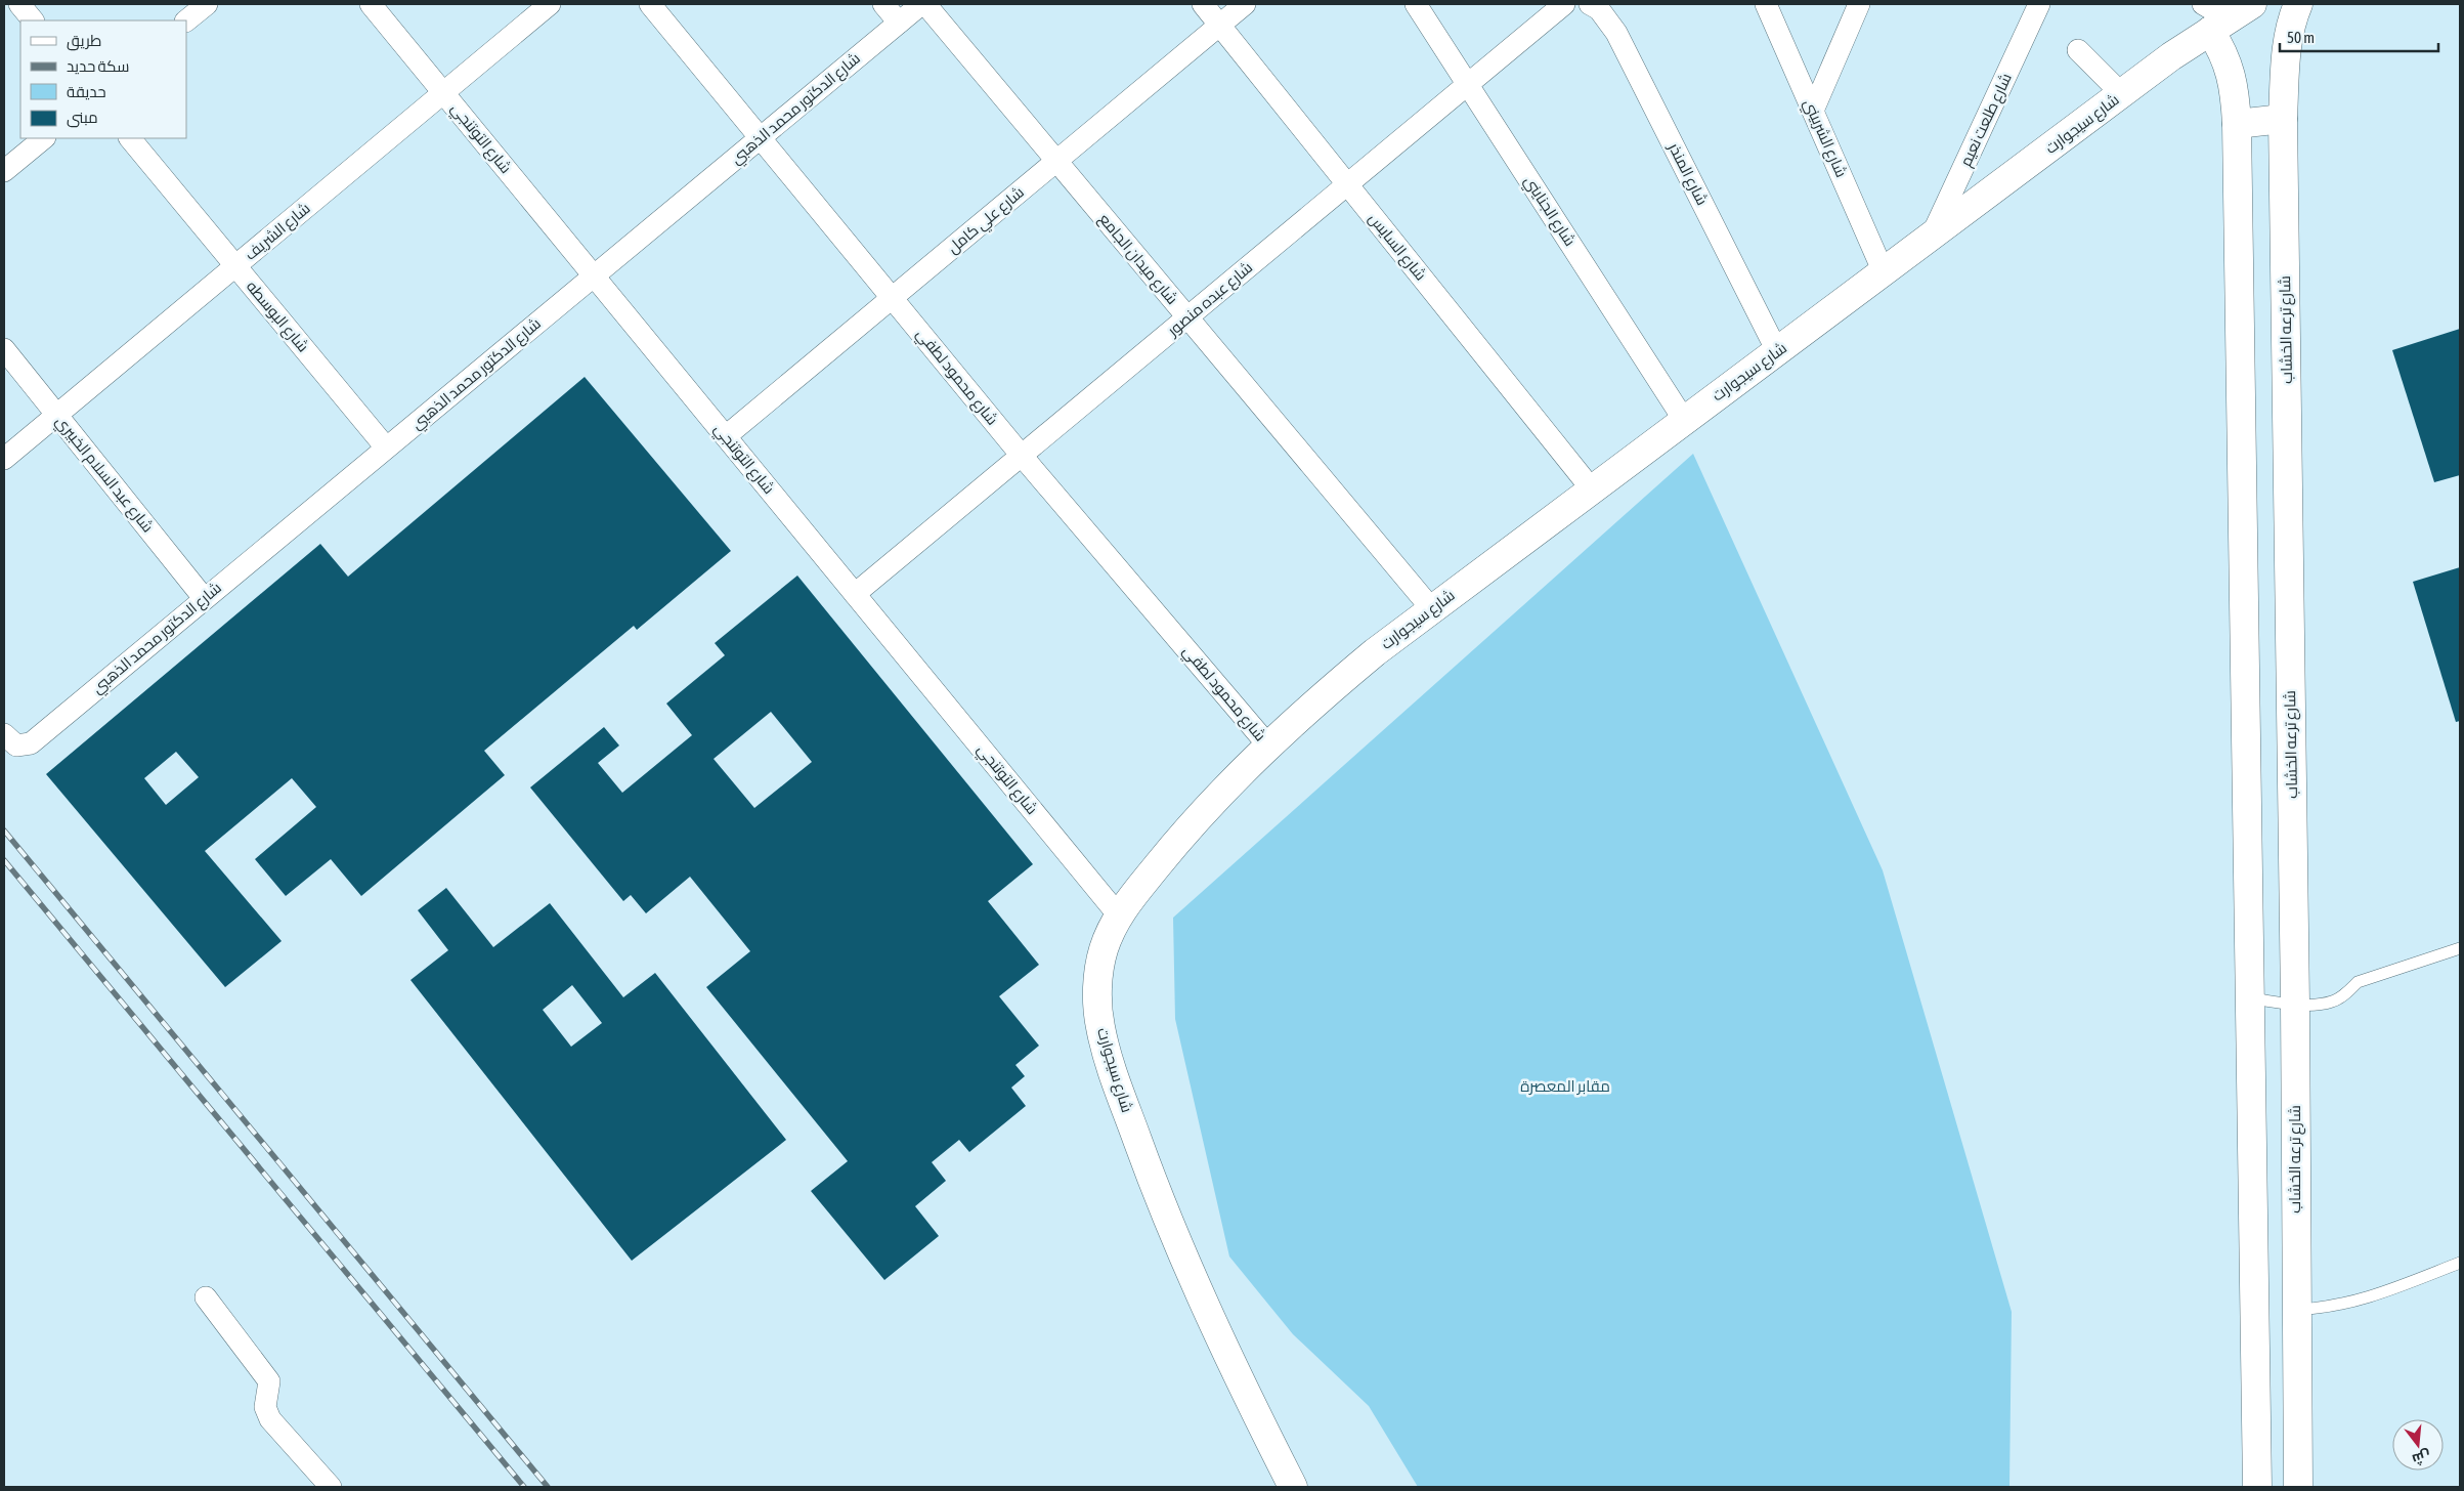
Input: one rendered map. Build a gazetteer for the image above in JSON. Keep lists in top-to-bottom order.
{
  "streets": {
    "street": [
      "شارع الدكتور محمد الذهبي",
      "شارع طلعت نعيم",
      "شارع سيجوارت",
      "شارع التوتنجي",
      "شارع الشربيني",
      "شارع المنذر",
      "شارع الجنايني",
      "شارع علي كامل",
      "شارع الشريف",
      "شارع السايس",
      "شارع ميدان الجامع",
      "شارع عبده منصور",
      "شارع البوسطه",
      "شارع ترعه الخشاب",
      "شارع محمود لطفي",
      "شارع عبد السلام الخبيري"
    ]
  },
  "crossings": [
    ["شارع الدكتور محمد الذهبي", "شارع التوتنجي"],
    ["شارع الدكتور محمد الذهبي", "شارع البوسطه"],
    ["شارع الدكتور محمد الذهبي", "شارع محمود لطفي"],
    ["شارع الدكتور محمد الذهبي", "شارع عبد السلام الخبيري"],
    ["شارع طلعت نعيم", "شارع سيجوارت"],
    ["شارع سيجوارت", "شارع التوتنجي"],
    ["شارع سيجوارت", "شارع الشربيني"],
    ["شارع سيجوارت", "شارع المنذر"],
    ["شارع سيجوارت", "شارع الجنايني"],
    ["شارع سيجوارت", "شارع السايس"],
    ["شارع سيجوارت", "شارع ميدان الجامع"],
    ["شارع سيجوارت", "شارع محمود لطفي"],
    ["شارع التوتنجي", "شارع علي كامل"],
    ["شارع التوتنجي", "شارع الشريف"],
    ["شارع التوتنجي", "شارع عبده منصور"],
    ["شارع الجنايني", "شارع عبده منصور"],
    ["شارع علي كامل", "شارع السايس"],
    ["شارع علي كامل", "شارع ميدان الجامع"],
    ["شارع علي كامل", "شارع محمود لطفي"],
    ["شارع الشريف", "شارع البوسطه"],
    ["شارع الشريف", "شارع عبد السلام الخبيري"],
    ["شارع السايس", "شارع عبده منصور"],
    ["شارع ميدان الجامع", "شارع عبده منصور"],
    ["شارع عبده منصور", "شارع محمود لطفي"]
  ],
  "parks": ["مقابر المعصرة"],
  "legend": [
    "طريق",
    "سكة حديد",
    "حديقة",
    "مبنى"
  ],
  "scale_bar": "50 m",
  "north": "bottom"
}
